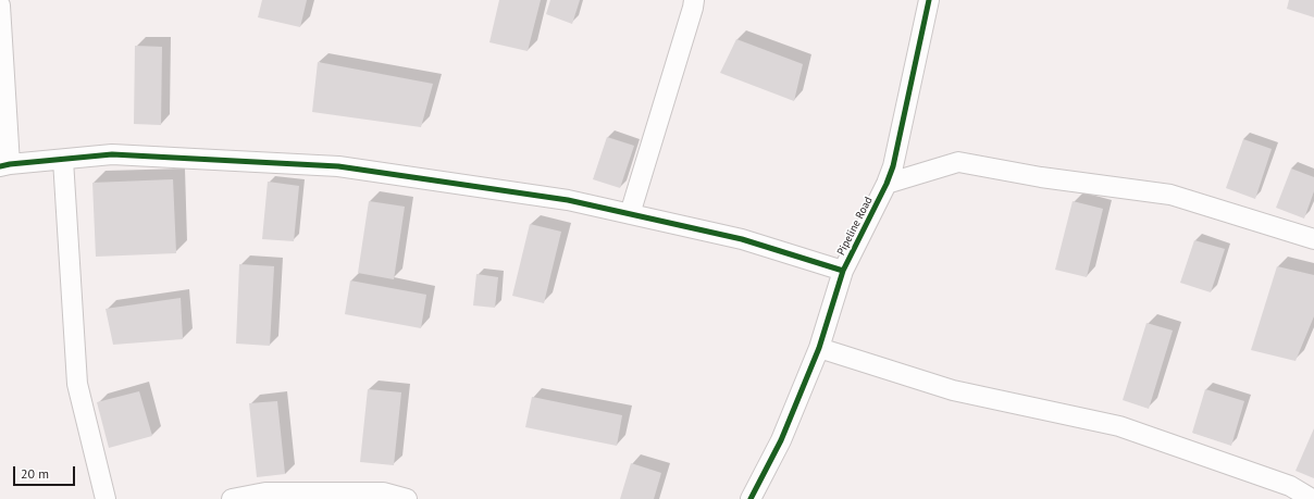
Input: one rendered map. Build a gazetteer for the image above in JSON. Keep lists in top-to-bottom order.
{
  "streets": {
    "street": ["Pipeline Road"]
  },
  "scale_bar": "20 m"
}
